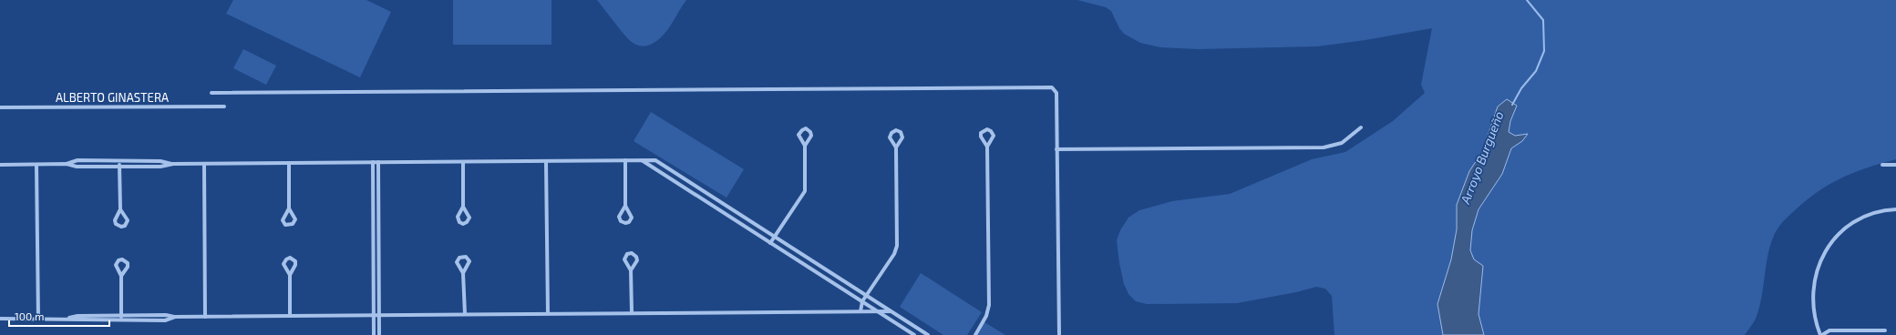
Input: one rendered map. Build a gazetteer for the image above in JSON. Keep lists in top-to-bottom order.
{
  "streets": {
    "street": ["ALBERTO GINASTERA"]
  },
  "water": ["Arroyo Burgueño"],
  "scale_bar": "100 m"
}
